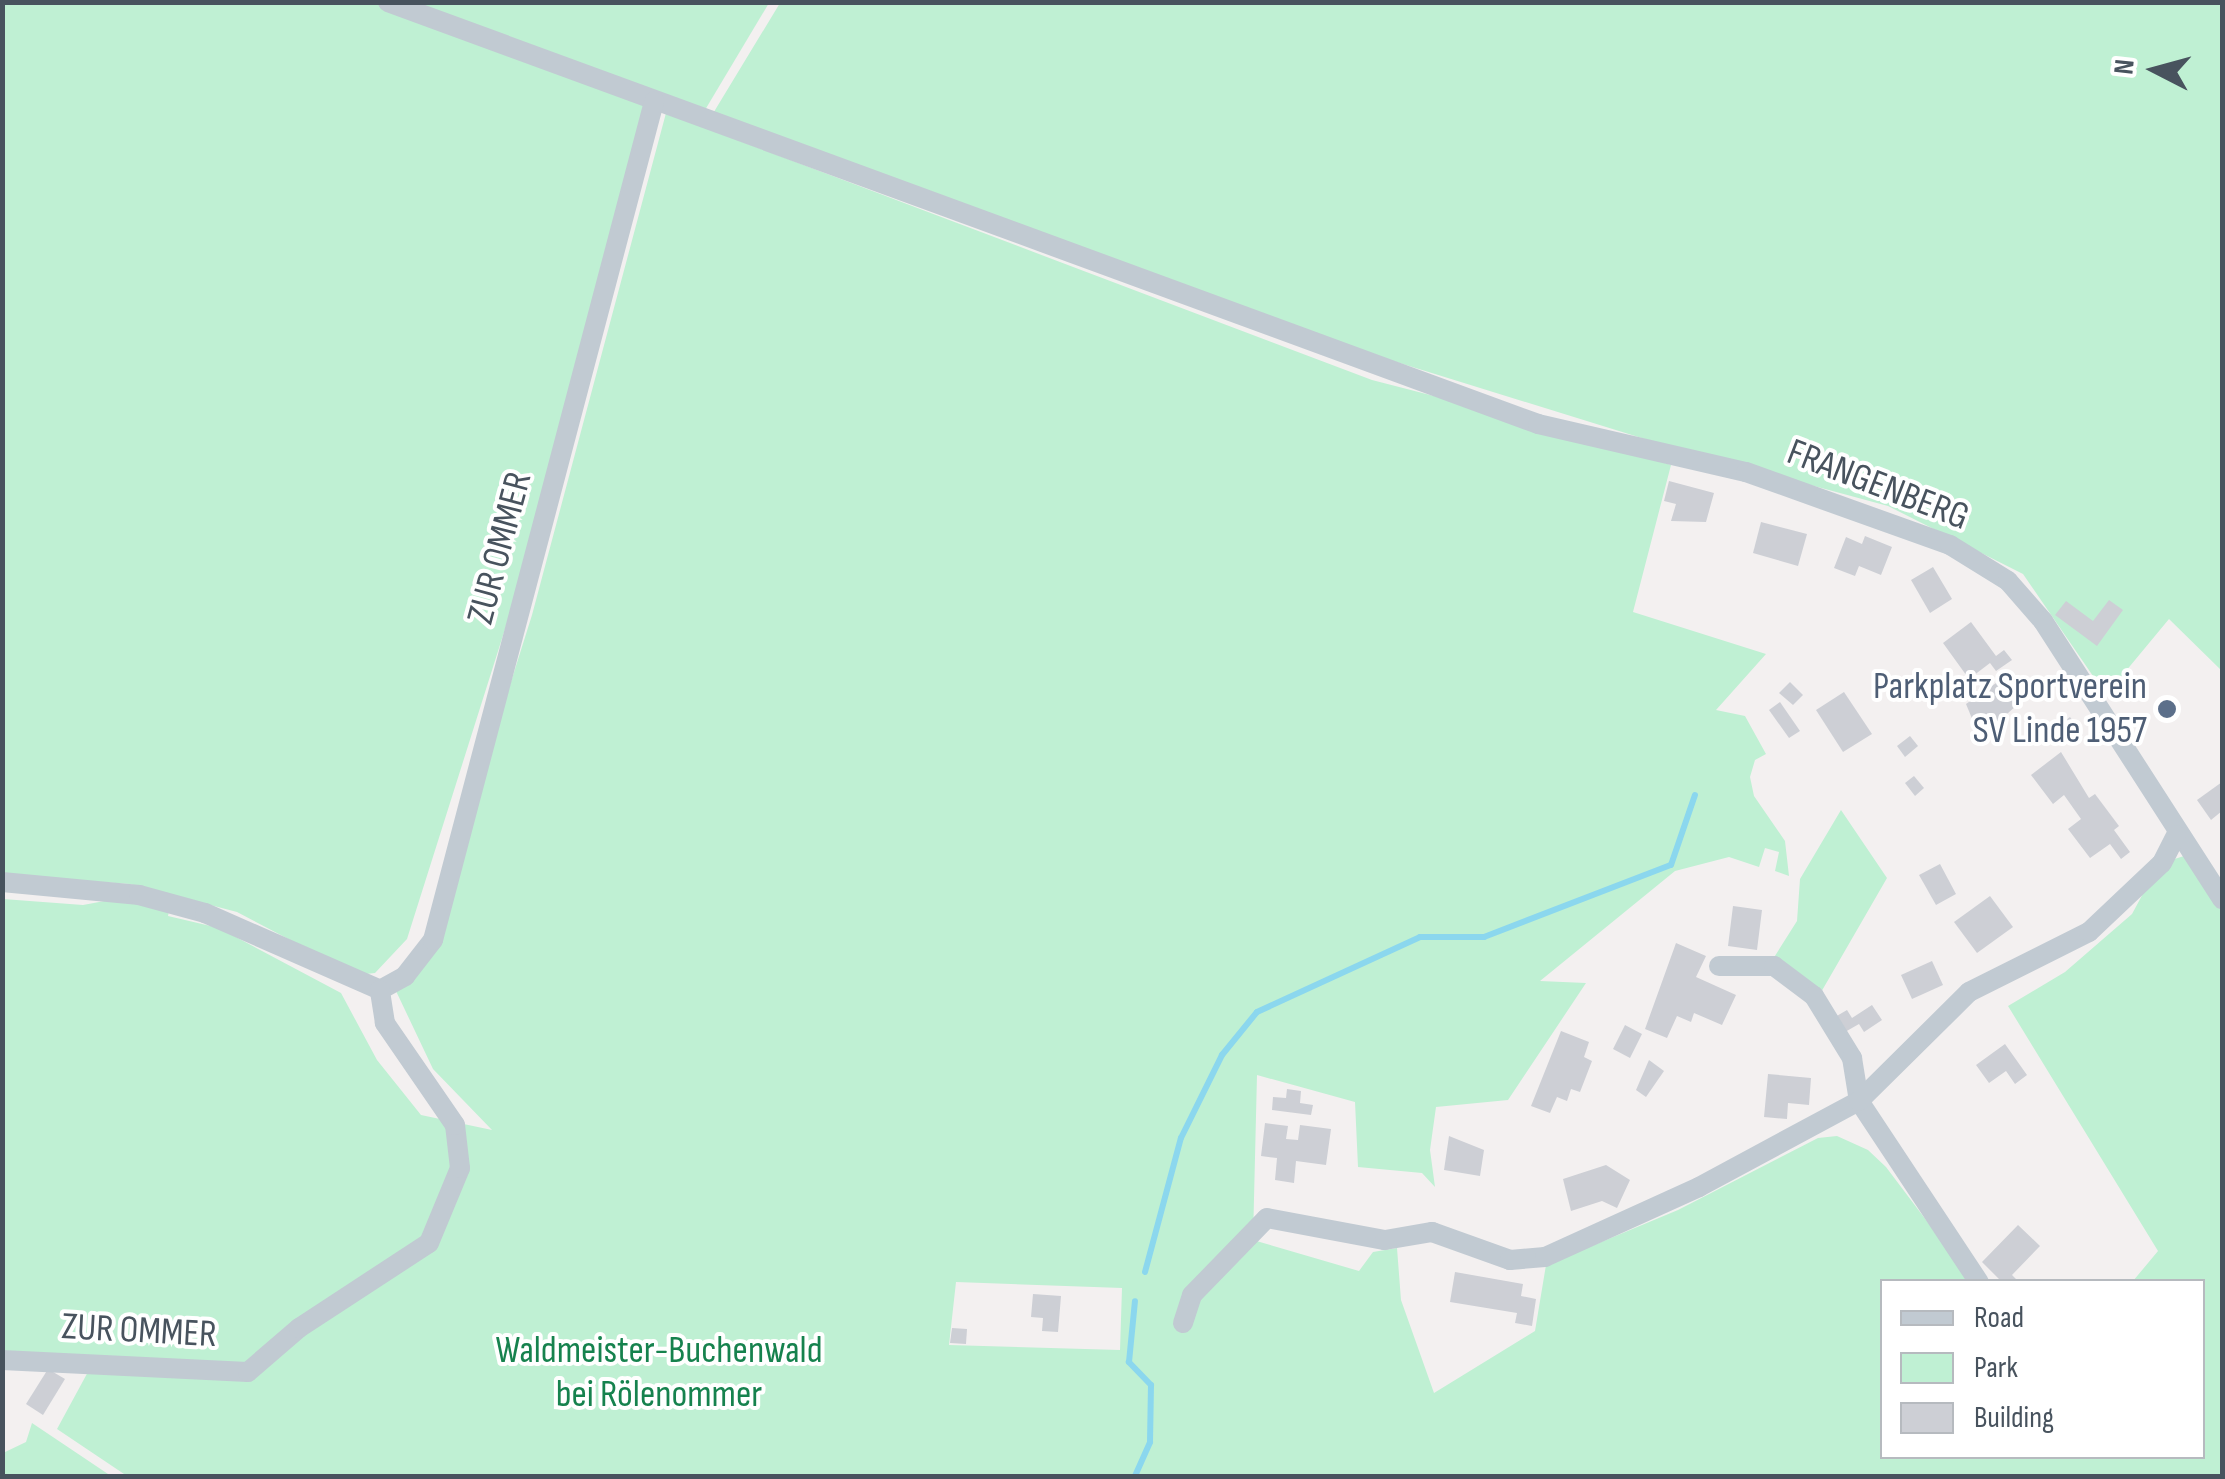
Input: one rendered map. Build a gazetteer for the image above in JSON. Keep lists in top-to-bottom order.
{
  "streets": {
    "street": ["FRANGENBERG", "ZUR OMMER"]
  },
  "crossings": [
    ["FRANGENBERG", "ZUR OMMER"]
  ],
  "parks": ["Waldmeister-Buchenwald bei Rölenommer"],
  "places": ["Parkplatz Sportverein SV Linde 1957"],
  "legend": ["Road", "Park", "Building"],
  "north": "left"
}
